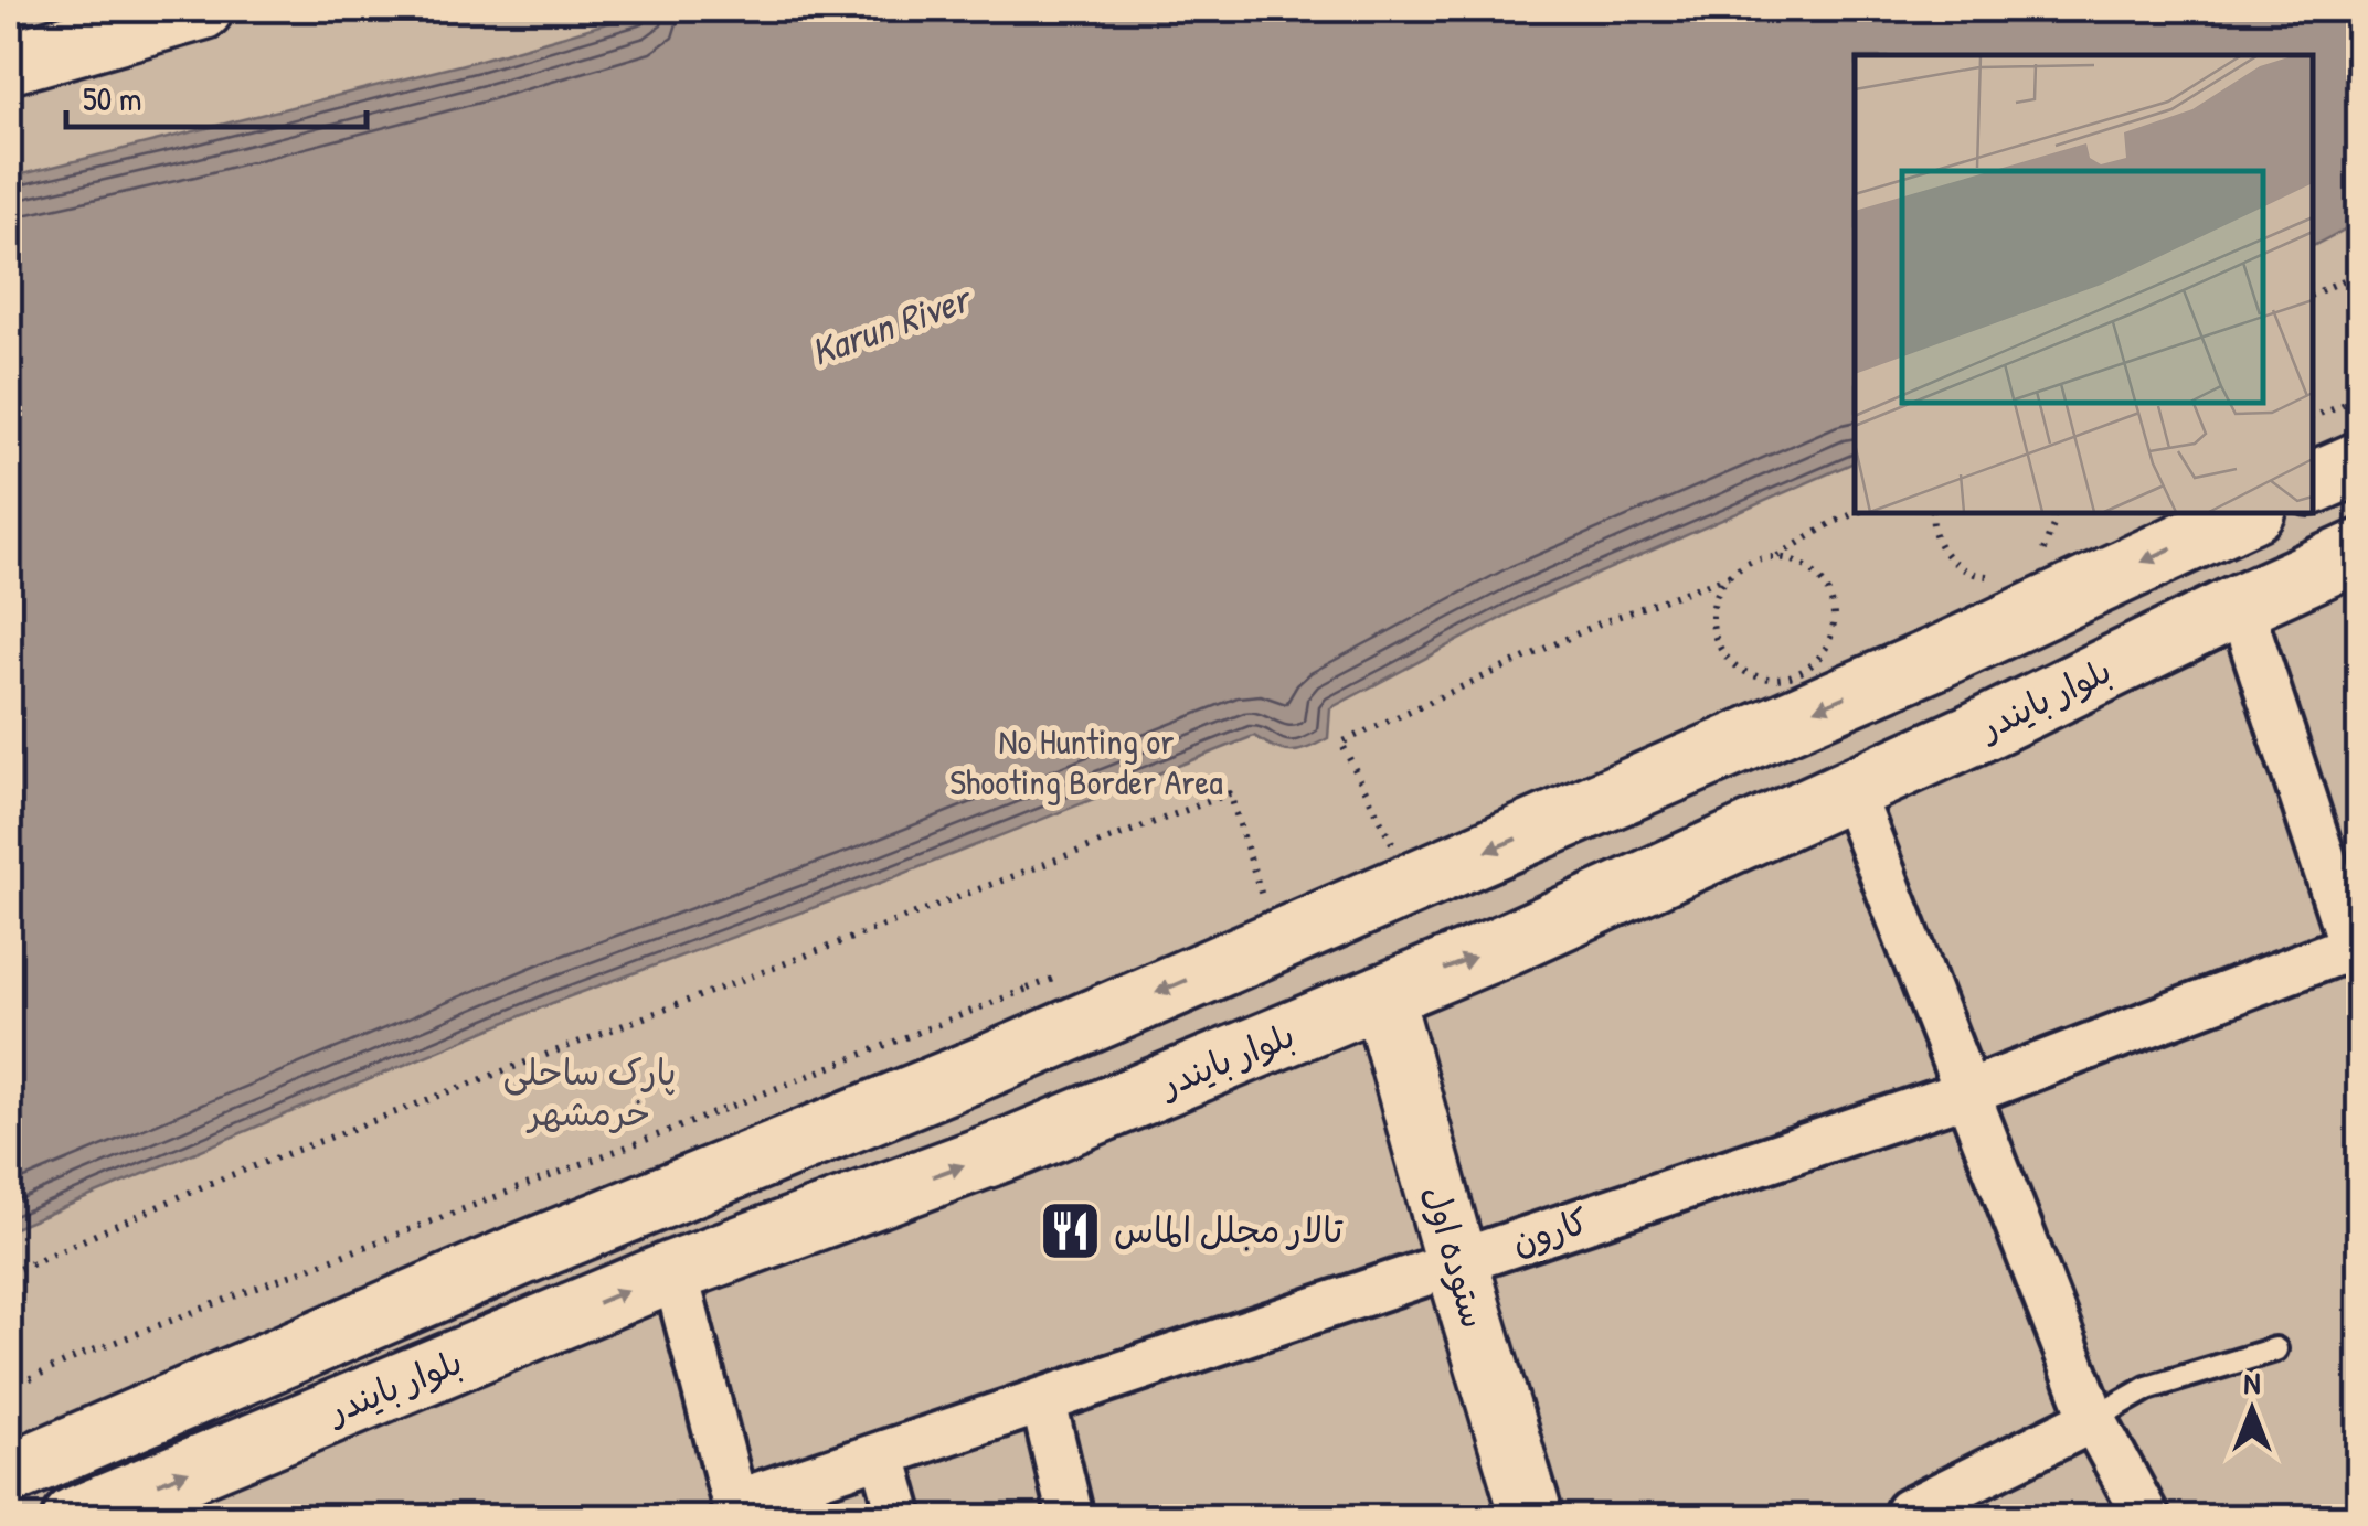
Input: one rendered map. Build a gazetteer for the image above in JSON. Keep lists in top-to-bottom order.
{
  "streets": {
    "street": ["بلوار بایندر", "کارون", "ستوده اول"]
  },
  "crossings": [
    ["بلوار بایندر", "ستوده اول"],
    ["کارون", "ستوده اول"]
  ],
  "water": ["Karun River"],
  "parks": ["No Hunting or Shooting Border Area", "پارک ساحلی خرمشهر"],
  "places": {
    "restaurant": ["تالار مجلل الماس"]
  },
  "scale_bar": "50 m",
  "north": "top"
}
